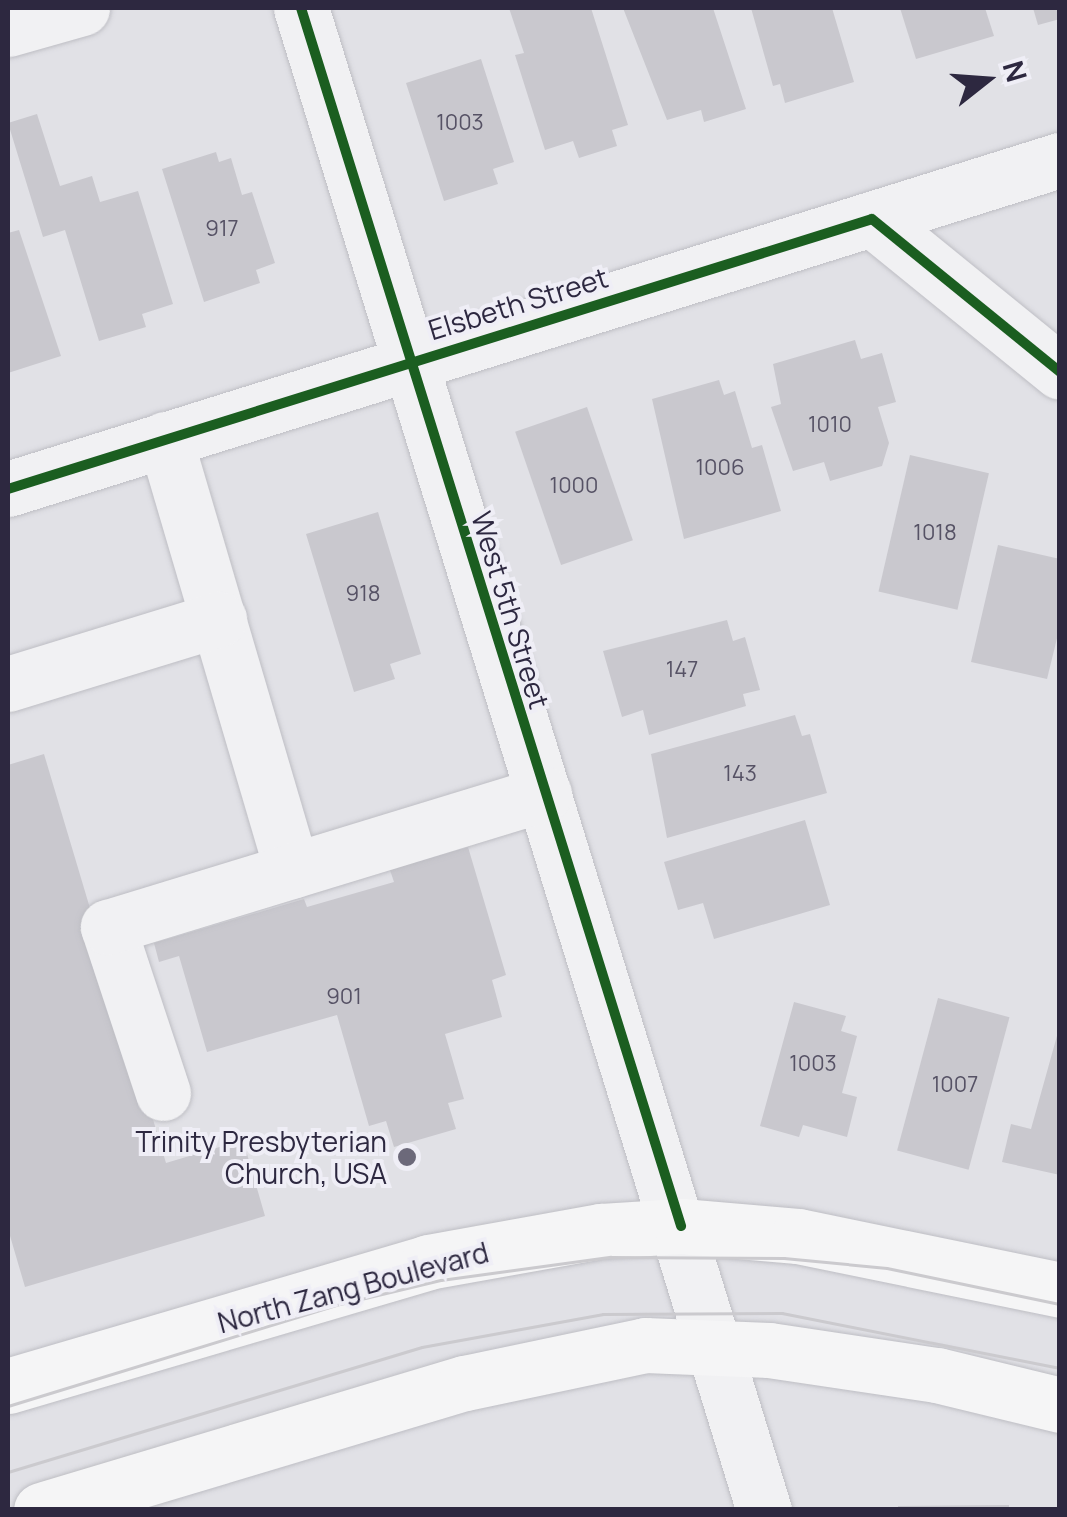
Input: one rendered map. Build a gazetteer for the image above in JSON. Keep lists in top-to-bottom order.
{
  "streets": {
    "main road": ["North Zang Boulevard"],
    "street": ["Elsbeth Street", "West 5th Street"]
  },
  "crossings": [
    ["Elsbeth Street", "West 5th Street"],
    ["West 5th Street", "North Zang Boulevard"]
  ],
  "places": ["Trinity Presbyterian Church, USA"],
  "house_numbers": [
    "1003",
    "917",
    "1010",
    "1006",
    "1000",
    "1018",
    "918",
    "147",
    "143",
    "901",
    "1003",
    "1007"
  ],
  "north": "right"
}
